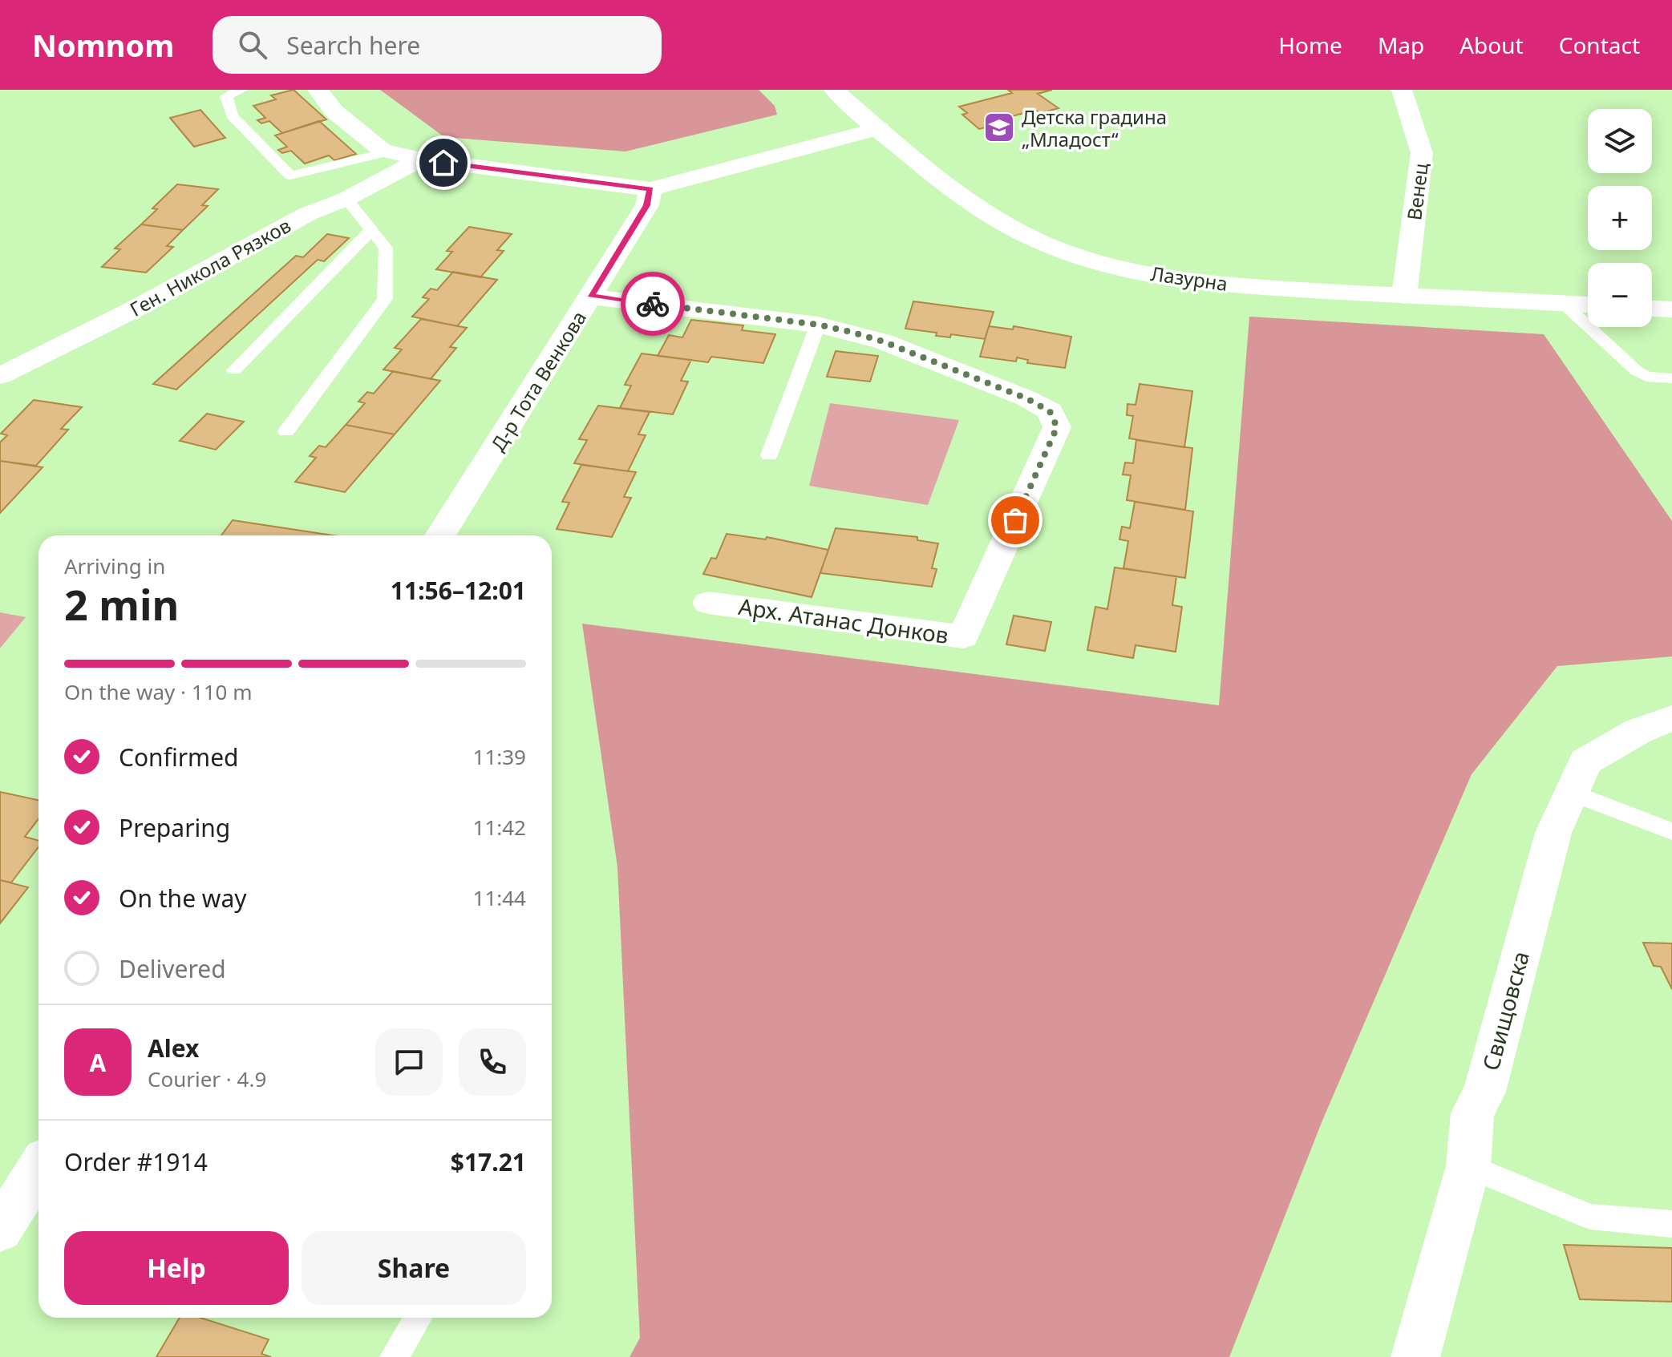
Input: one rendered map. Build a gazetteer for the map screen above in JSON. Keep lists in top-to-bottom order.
{
  "streets": {
    "street": [
      "Венец",
      "Ген. Никола Рязков",
      "Лазурна",
      "Д-р Тота Венкова",
      "Арх. Атанас Донков",
      "Свищовска"
    ]
  },
  "crossings": [
    ["Венец", "Лазурна"]
  ],
  "places": {
    "school or university": ["Детска градина „Младост“"]
  },
  "page": {
    "header": "Nomnom",
    "search": "Search here",
    "nav": [
      "Home",
      "Map",
      "About",
      "Contact"
    ],
    "map_buttons": ["+", "−"],
    "heading": ["2 min", "Arriving in", "11:56–12:01"],
    "panel": [
      "Alex",
      "Courier · 4.9",
      "Order #1914",
      "$17.21"
    ],
    "bar": "On the way · 110 m",
    "list": [
      ["Confirmed", "11:39"],
      ["Preparing", "11:42"],
      ["On the way", "11:44"],
      "Delivered"
    ],
    "round": "A",
    "buttons": ["Help", "Share"]
  }
}
